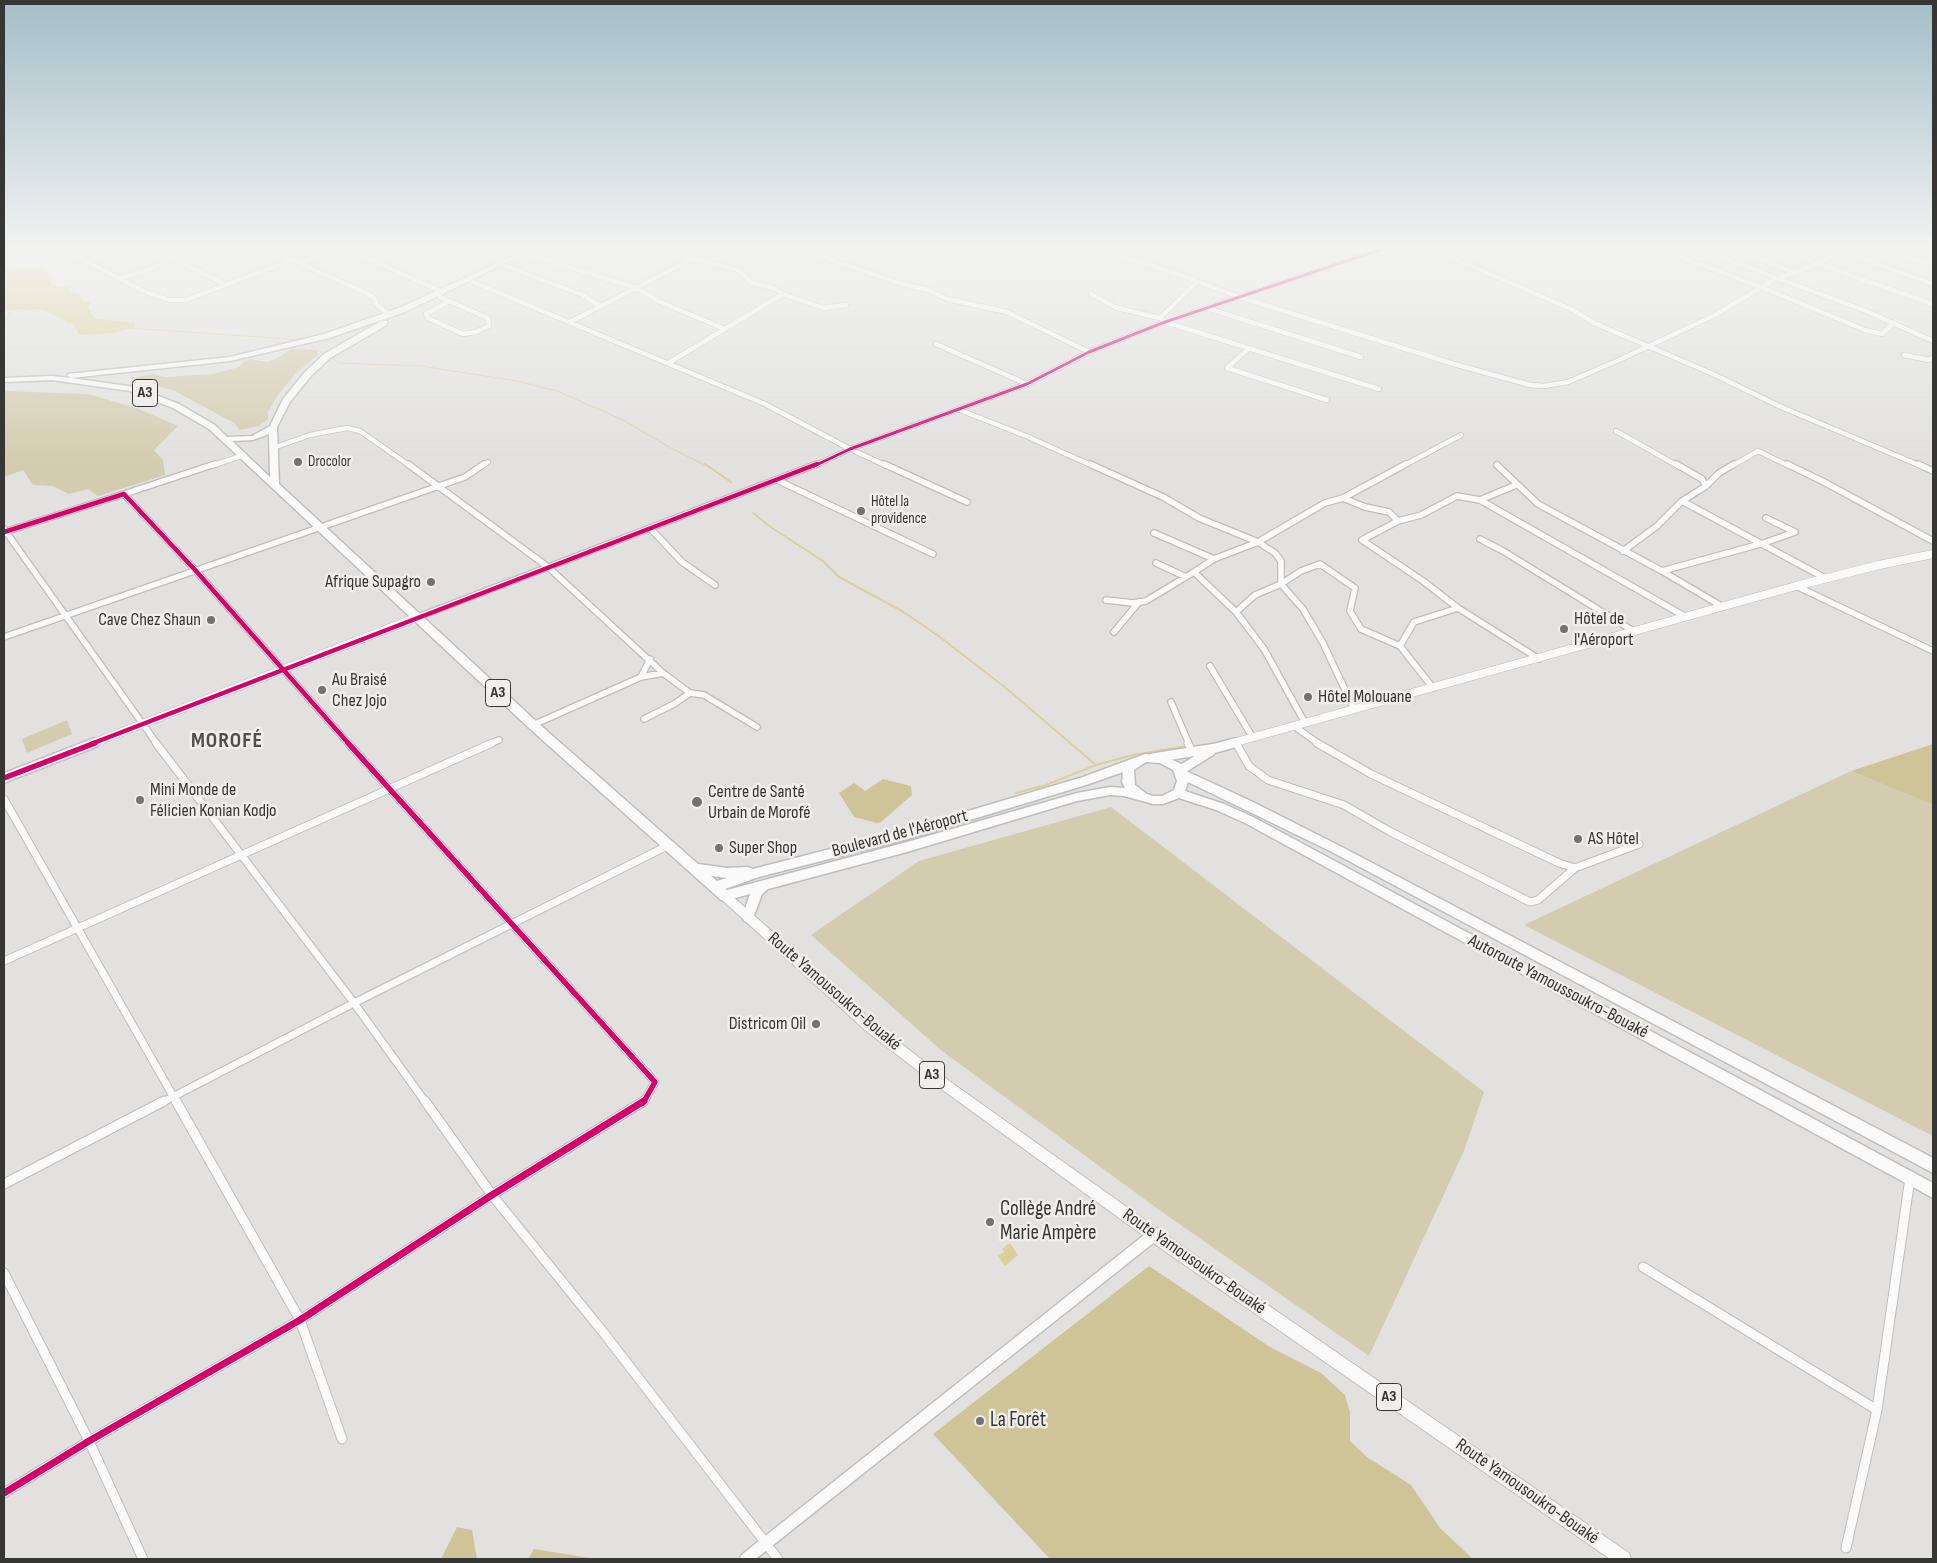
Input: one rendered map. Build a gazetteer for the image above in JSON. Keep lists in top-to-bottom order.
{
  "streets": {
    "highway": [
      "A3",
      "Boulevard de l'Aéroport",
      "Autoroute Yamoussoukro-Bouaké",
      "Route Yamousoukro-Bouaké"
    ]
  },
  "crossings": [
    ["A3", "Route Yamousoukro-Bouaké"],
    ["Boulevard de l'Aéroport", "Autoroute Yamoussoukro-Bouaké"],
    ["Boulevard de l'Aéroport", "Route Yamousoukro-Bouaké"]
  ],
  "districts": ["MOROFÉ"],
  "places": [
    "Drocolor",
    "Hôtel la providence",
    "Afrique Supagro",
    "Cave Chez Shaun",
    "Hôtel de l'Aéroport",
    "Au Braisé Chez Jojo",
    "Hôtel Molouane",
    "Mini Monde de Félicien Konian Kodjo",
    "Centre de Santé Urbain de Morofé",
    "AS Hôtel",
    "Super Shop",
    "Districom Oil",
    "Collège André Marie Ampère",
    "La Forêt"
  ]
}
